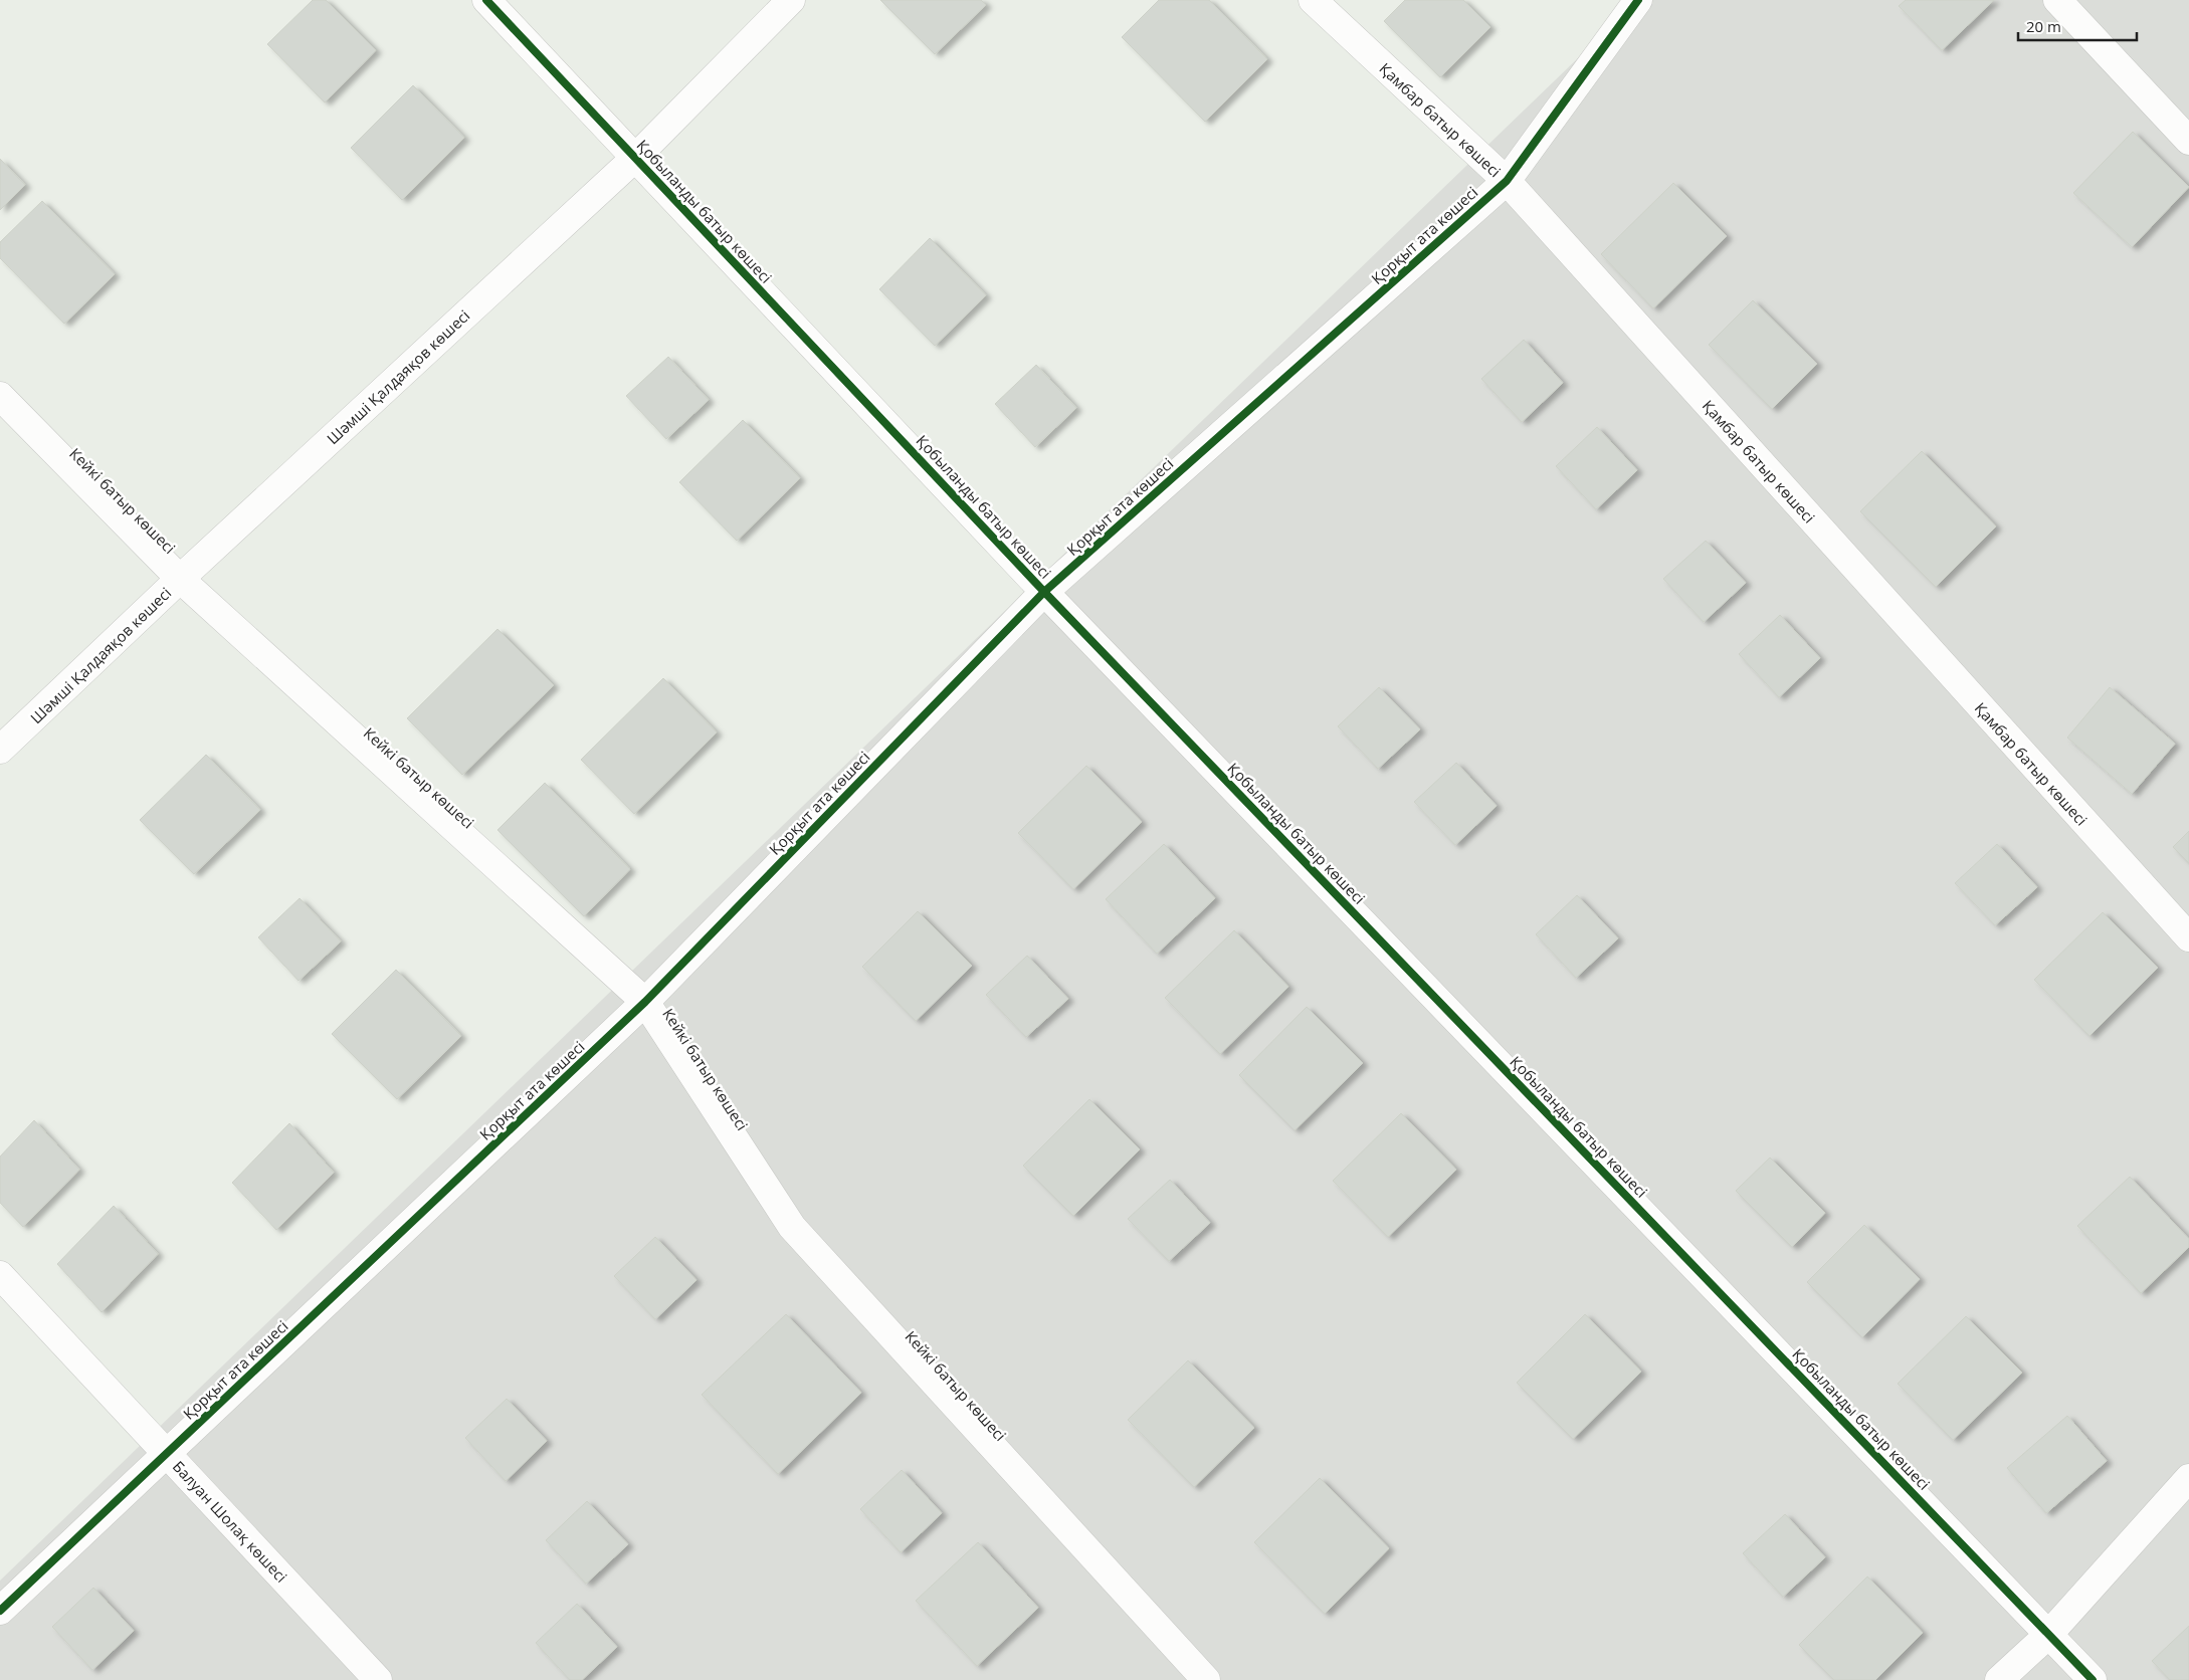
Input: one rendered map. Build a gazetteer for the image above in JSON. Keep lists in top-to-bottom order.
{
  "streets": {
    "street": [
      "Қамбар батыр көшесі",
      "Қобыланды батыр көшесі",
      "Қорқыт ата көшесі",
      "Шәмші Қалдаяқов көшесі",
      "Кейкі батыр көшесі",
      "Балуан Шолақ көшесі"
    ]
  },
  "crossings": [
    ["Қамбар батыр көшесі", "Қорқыт ата көшесі"],
    ["Қобыланды батыр көшесі", "Қорқыт ата көшесі"],
    ["Қобыланды батыр көшесі", "Шәмші Қалдаяқов көшесі"],
    ["Қорқыт ата көшесі", "Кейкі батыр көшесі"],
    ["Қорқыт ата көшесі", "Балуан Шолақ көшесі"],
    ["Шәмші Қалдаяқов көшесі", "Кейкі батыр көшесі"]
  ],
  "scale_bar": "20 m"
}
